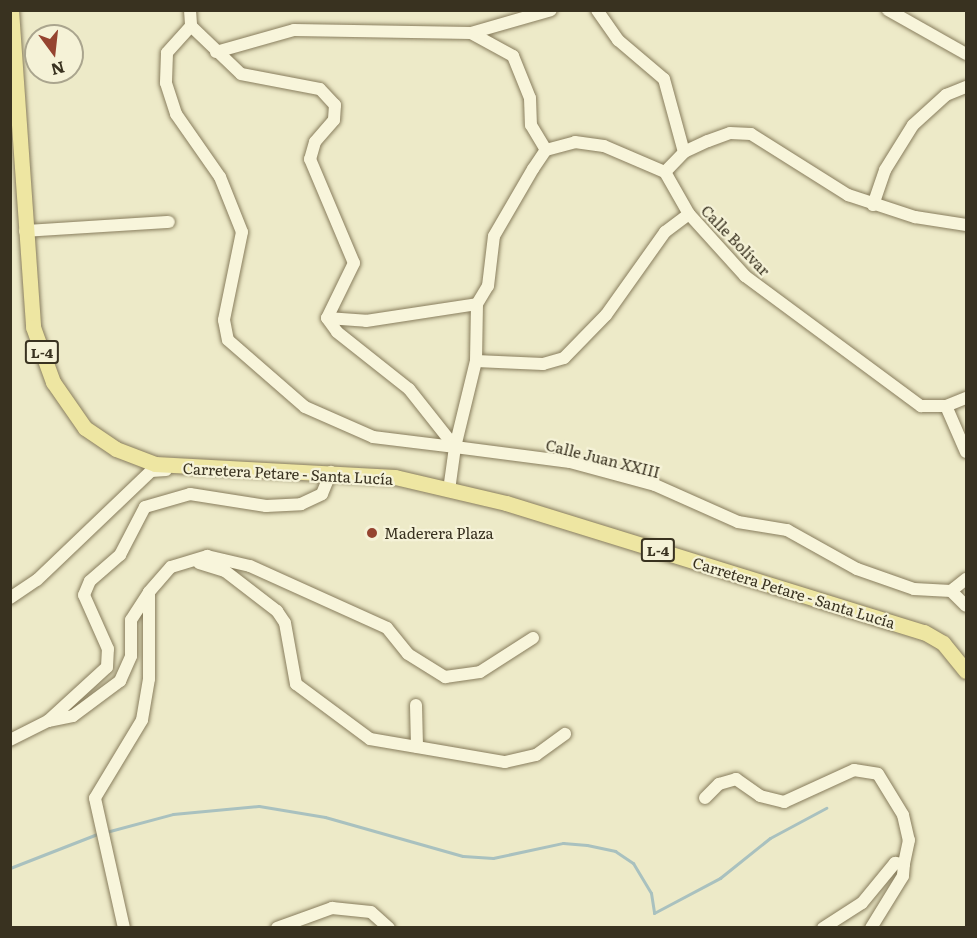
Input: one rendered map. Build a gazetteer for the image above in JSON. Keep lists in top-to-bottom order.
{
  "streets": {
    "main road": ["L-4", "Carretera Petare - Santa Lucía"],
    "street": ["Calle Bolívar", "Calle Juan XXIII"]
  },
  "places": ["Maderera Plaza"],
  "north": "bottom"
}
